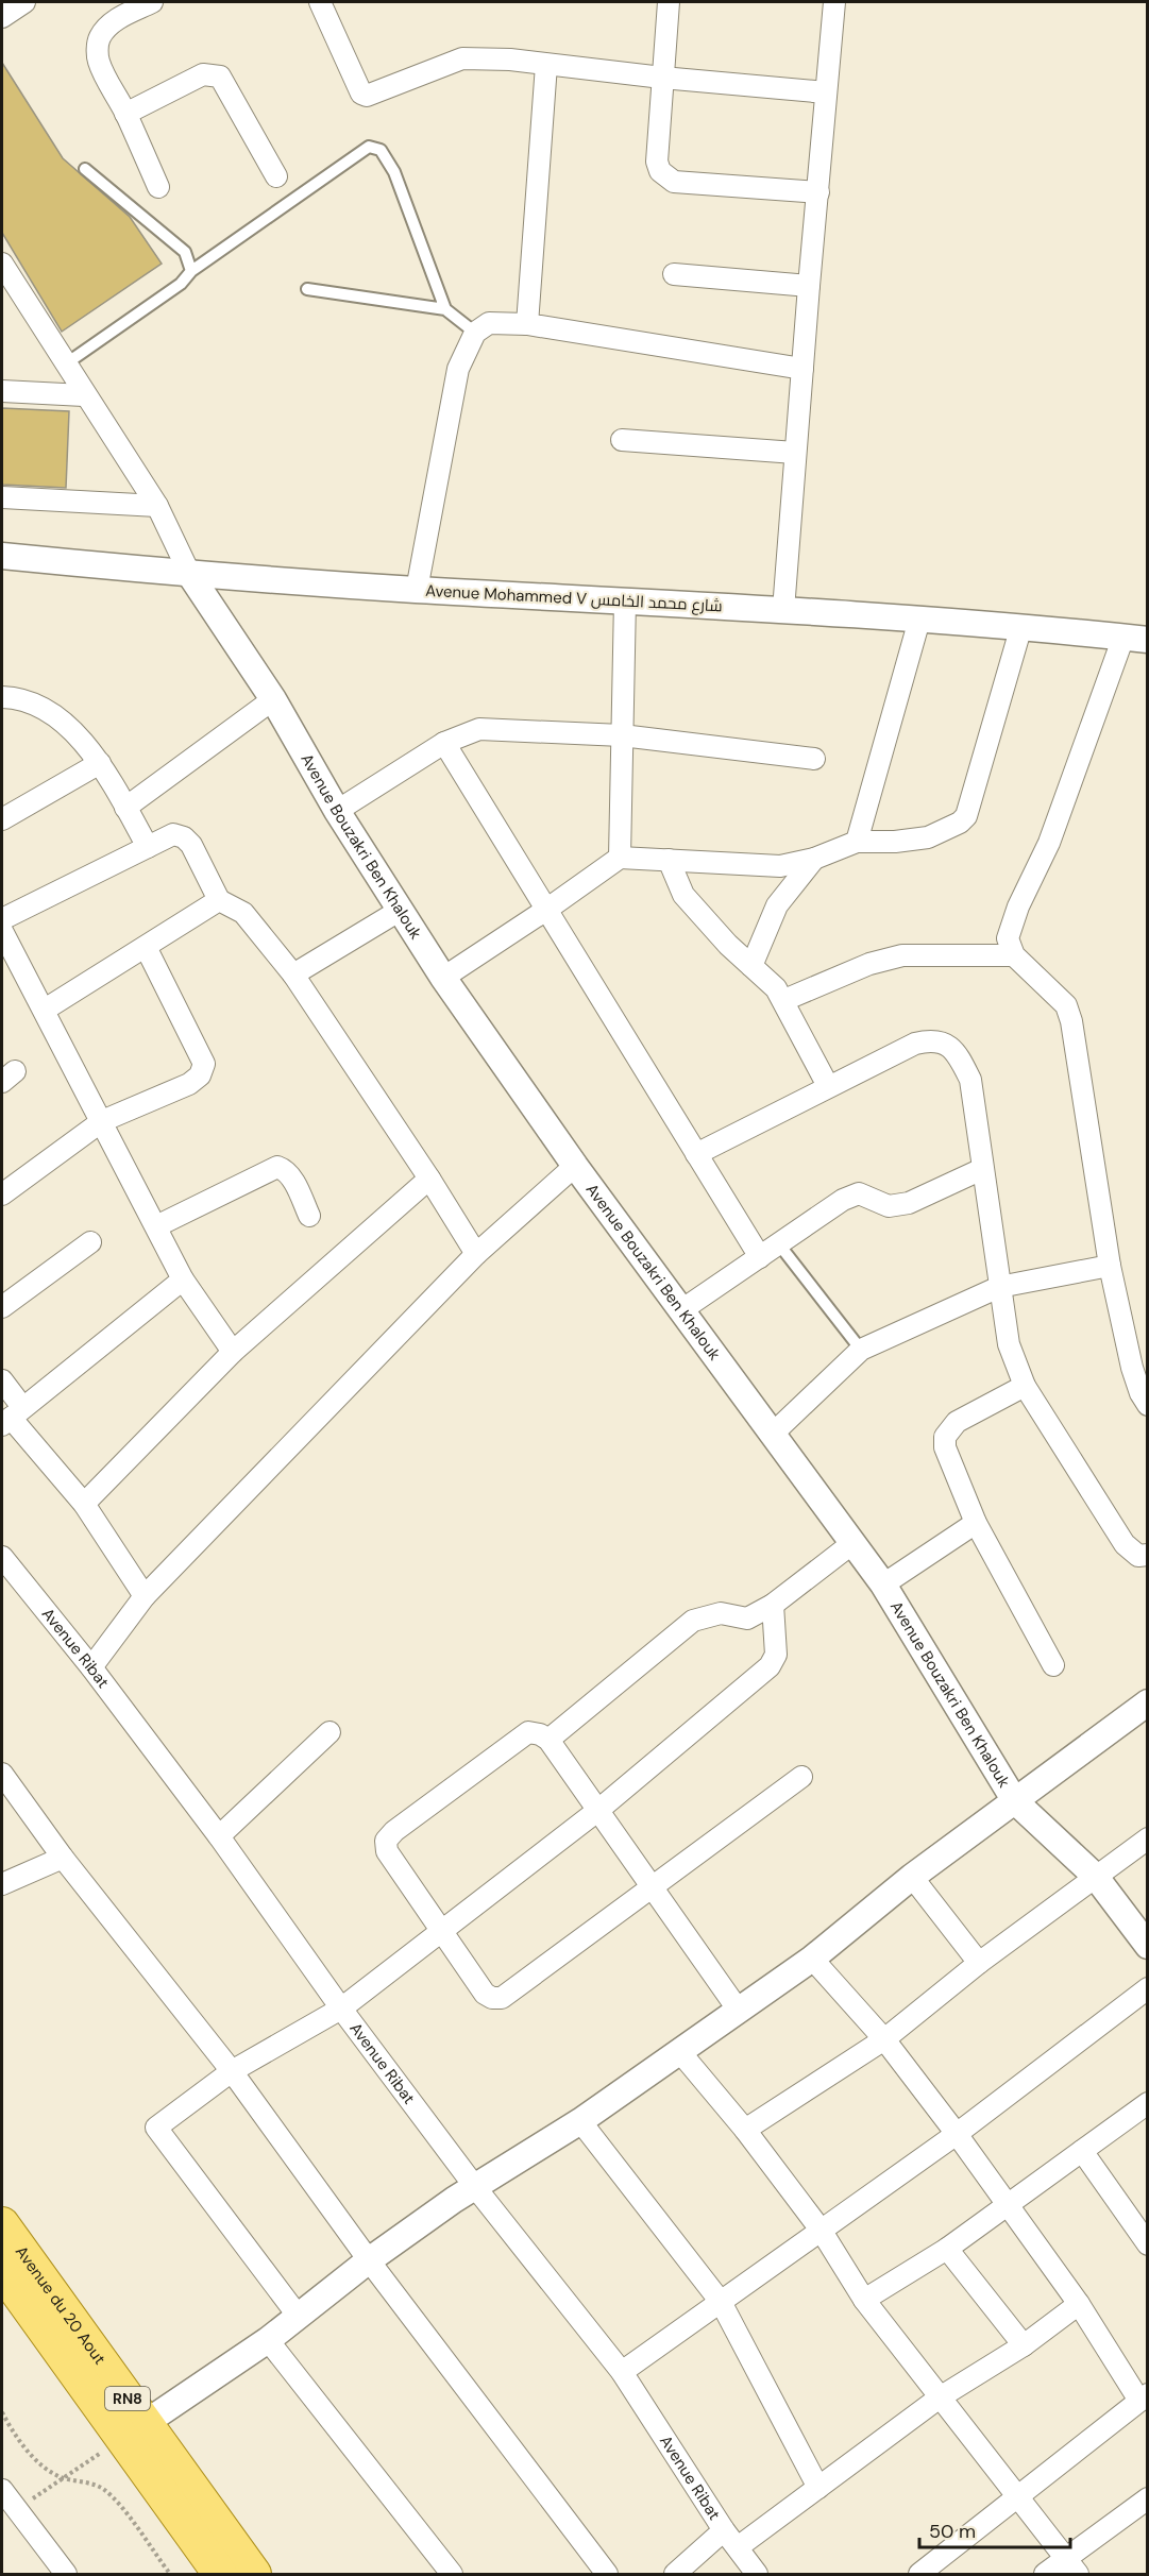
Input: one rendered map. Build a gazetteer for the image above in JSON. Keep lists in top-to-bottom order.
{
  "streets": {
    "main road": ["Avenue du 20 Aout", "RN8"],
    "street": ["Avenue Mohammed V شارع محمد الخامس", "Avenue Bouzakri Ben Khalouk", "Avenue Ribat"]
  },
  "crossings": [
    ["Avenue Mohammed V شارع محمد الخامس", "Avenue Bouzakri Ben Khalouk"]
  ],
  "scale_bar": "50 m"
}
